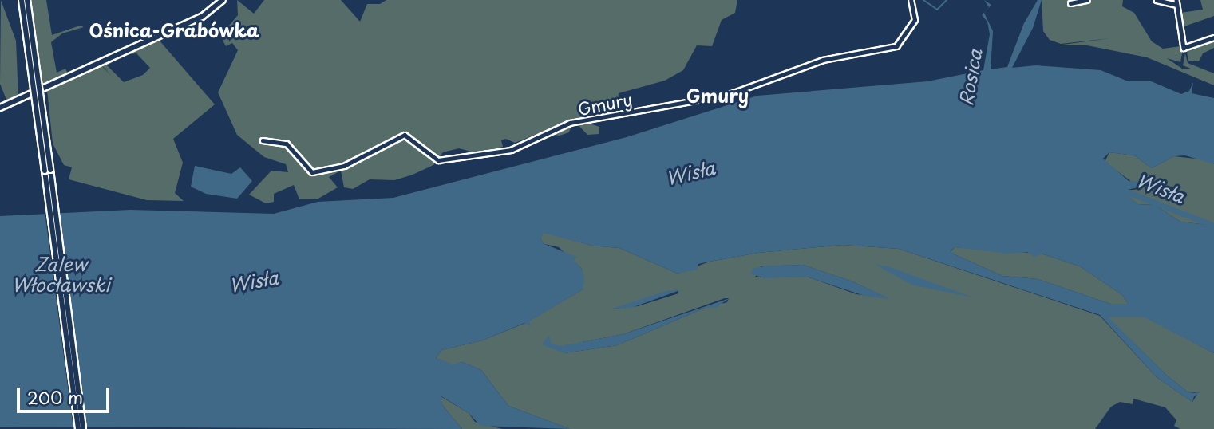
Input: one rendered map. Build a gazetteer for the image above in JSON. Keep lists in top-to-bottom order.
{
  "streets": {
    "street": ["Gmury"]
  },
  "districts": ["Ośnica-Grabówka", "Gmury"],
  "water": ["Rosica", "Wisła", "Zalew Włocławski"],
  "scale_bar": "200 m"
}
